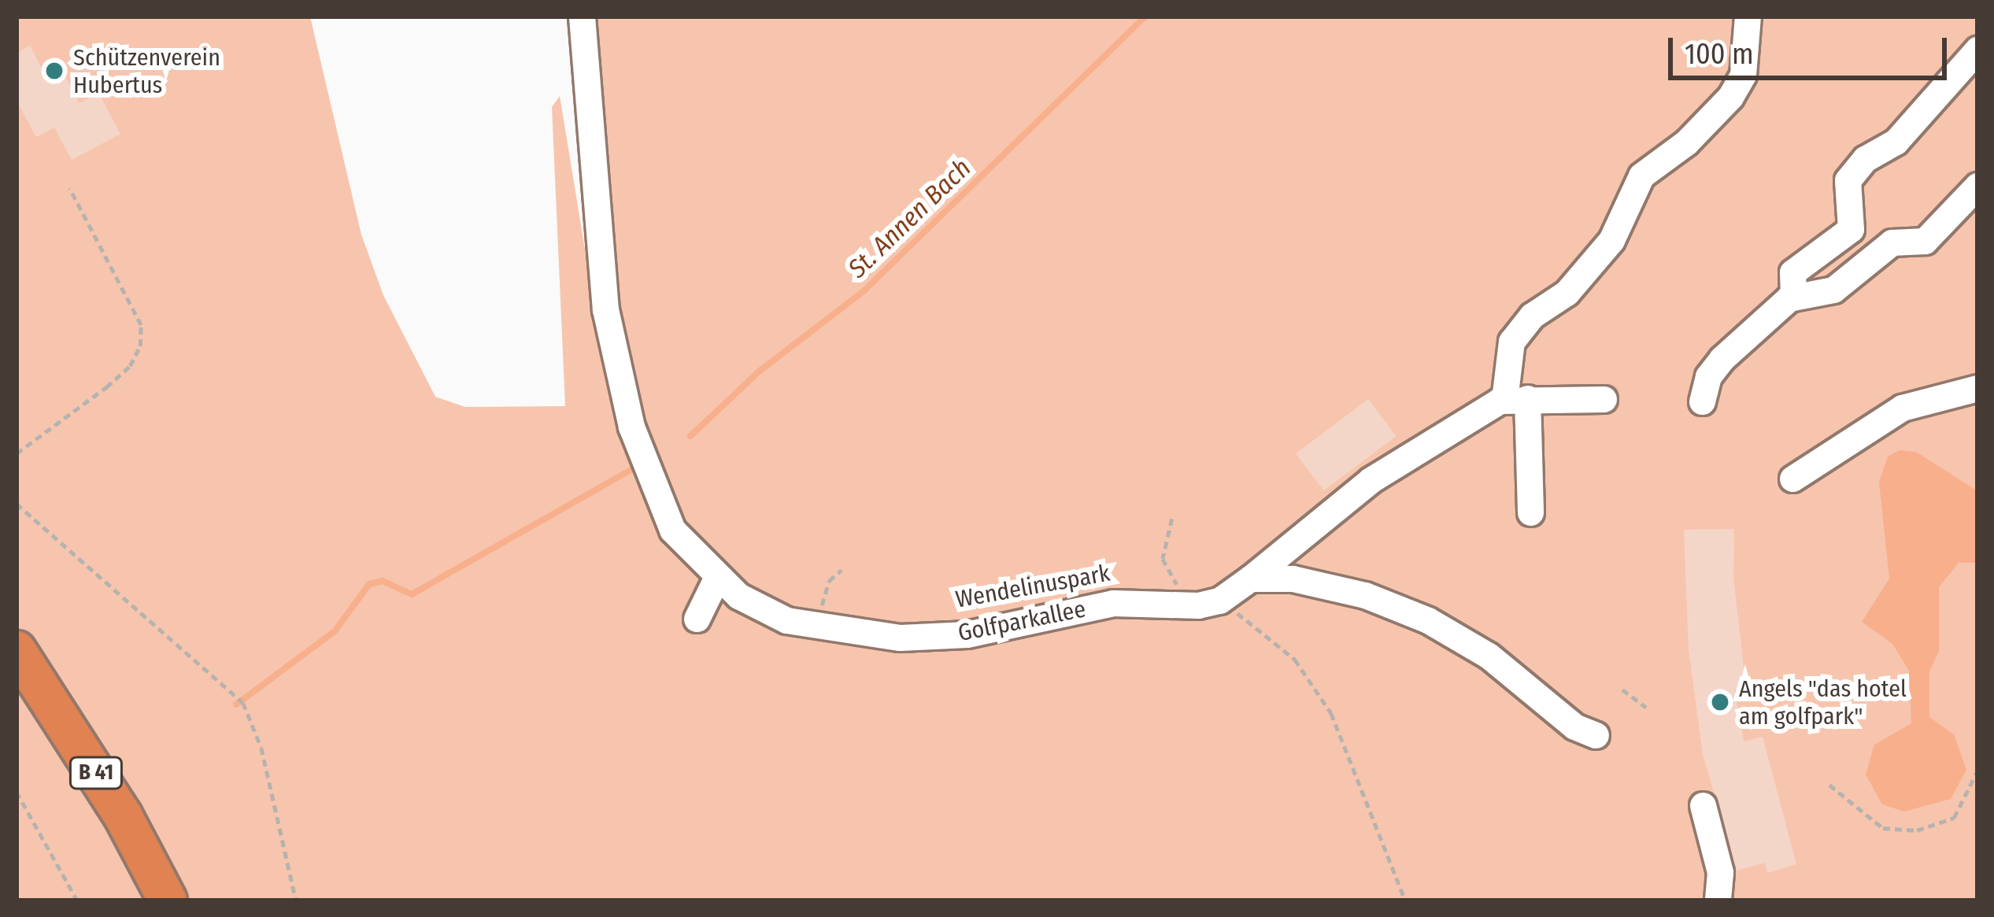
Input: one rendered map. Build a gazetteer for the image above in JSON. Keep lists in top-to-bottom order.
{
  "streets": {
    "highway": ["B 41"],
    "lane": ["Golfparkallee"]
  },
  "water": ["St. Annen Bach"],
  "places": ["Schützenverein Hubertus", "Angels \"das hotel am golfpark\""],
  "scale_bar": "100 m"
}
